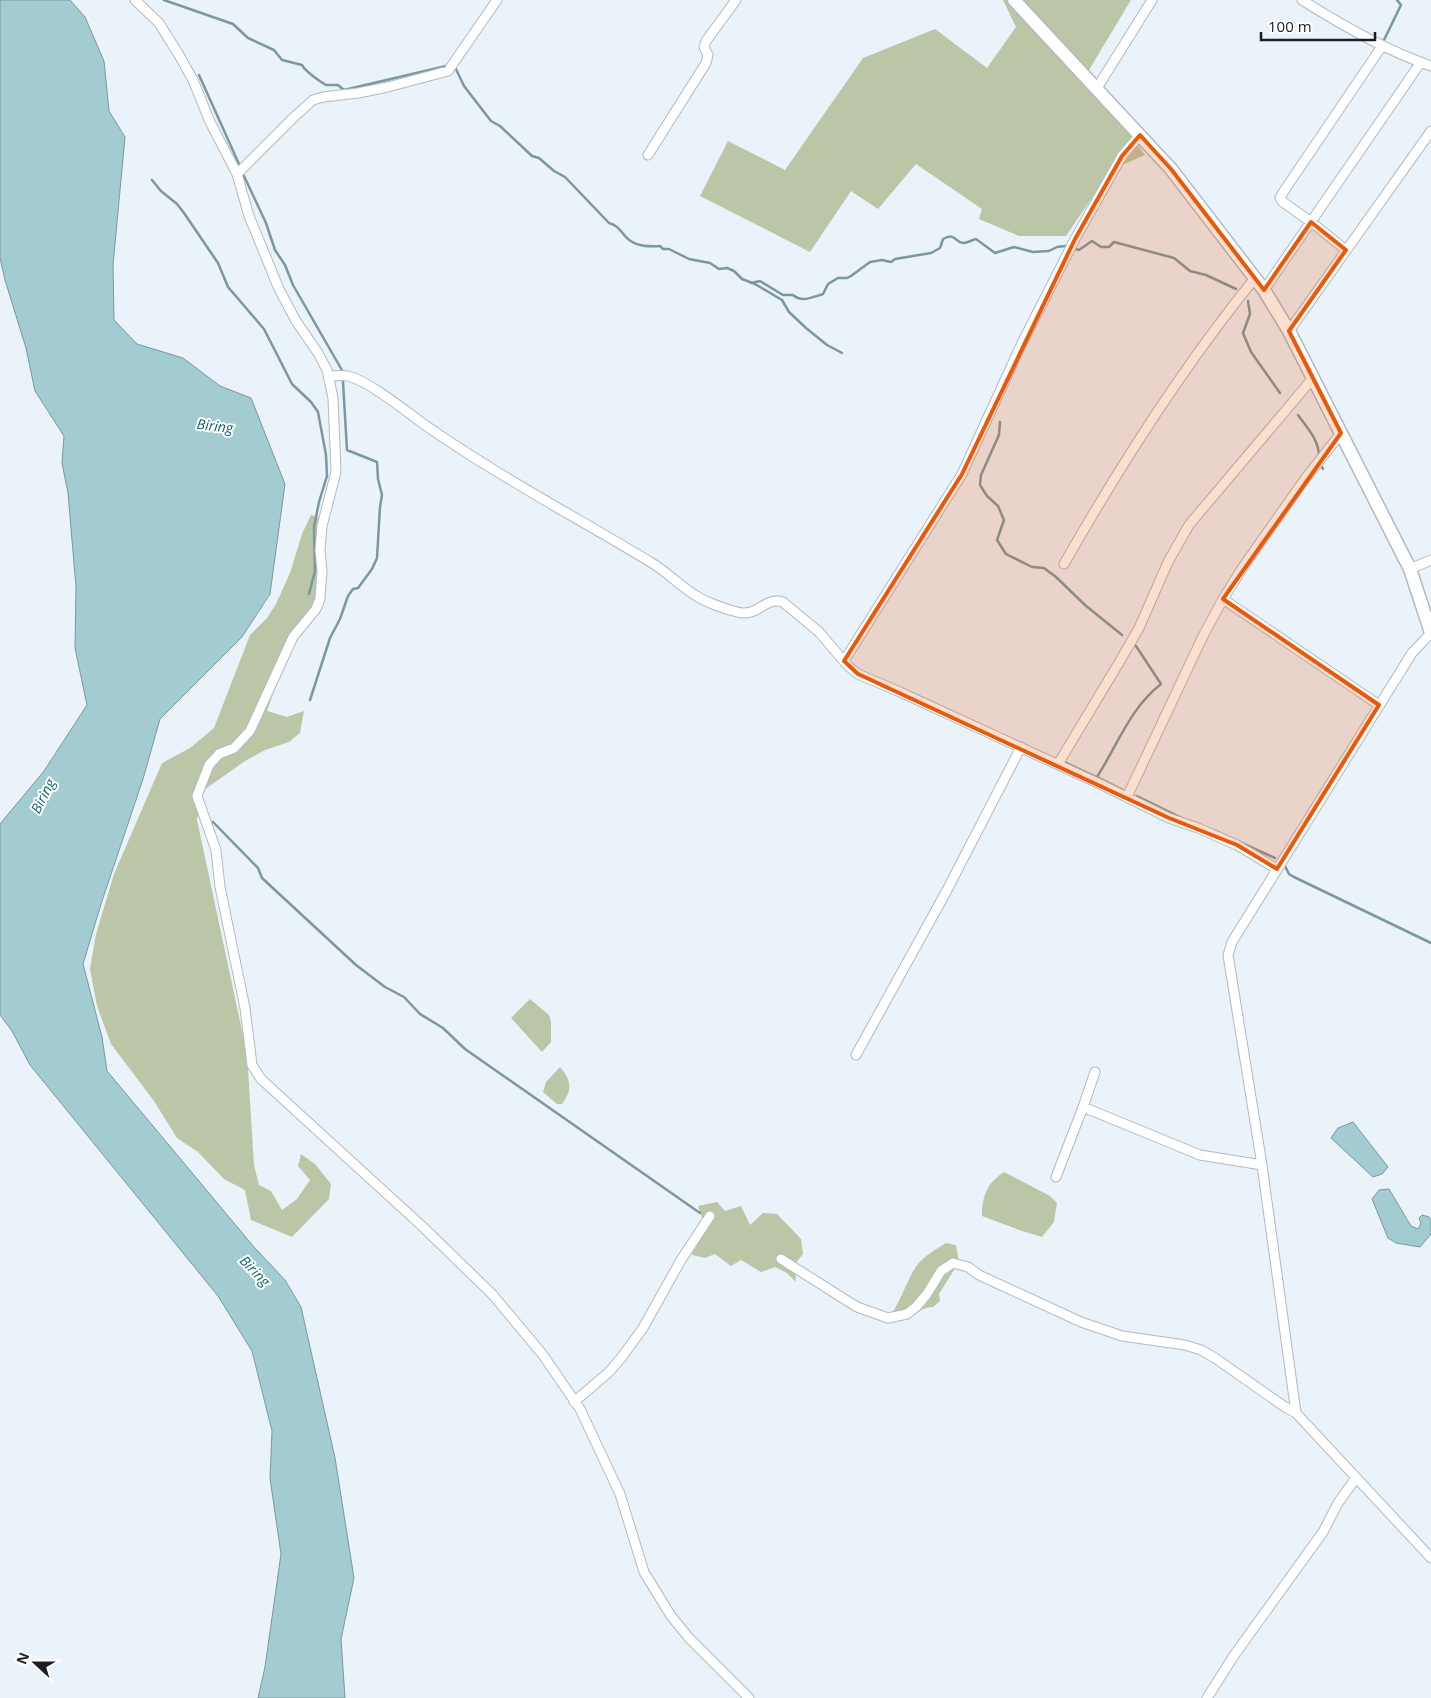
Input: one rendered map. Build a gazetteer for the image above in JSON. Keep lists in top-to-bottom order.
{
  "water": ["Biring"],
  "scale_bar": "100 m",
  "north": "left"
}
